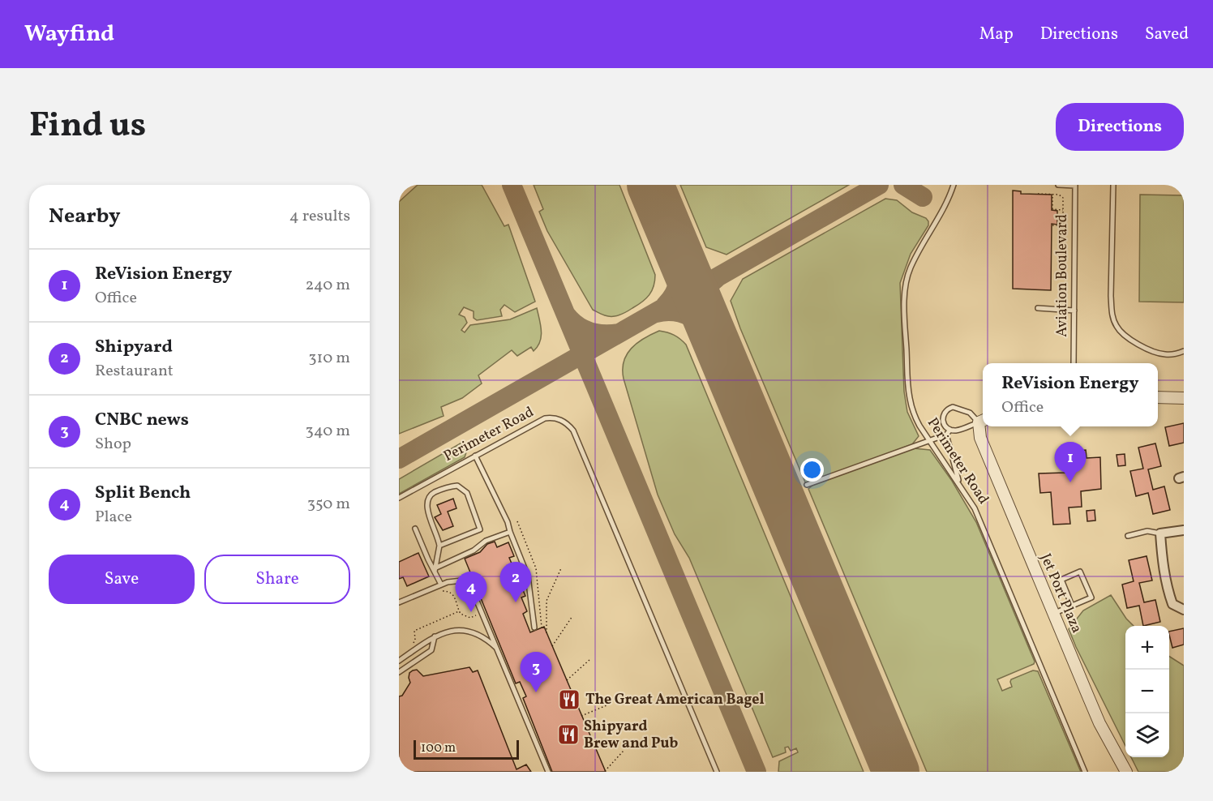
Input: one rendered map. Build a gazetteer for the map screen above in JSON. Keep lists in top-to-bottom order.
{
  "streets": {
    "street": ["Jet Port Plaza"],
    "lane": ["Aviation Boulevard", "Perimeter Road"]
  },
  "places": {
    "restaurant": ["The Great American Bagel", "Shipyard Brew and Pub"]
  },
  "scale_bar": "100 m",
  "page": {
    "header": "Wayfind",
    "nav": ["Map", "Directions", "Saved"],
    "title": "Find us",
    "buttons": [
      "Directions",
      ["Save", "Share"]
    ],
    "heading": ["Nearby", "4 results"],
    "list": [
      {
        "mark": "1",
        "name": "ReVision Energy",
        "note": "Office",
        "value": "240 m"
      },
      {
        "mark": "2",
        "name": "Shipyard",
        "note": "Restaurant",
        "value": "310 m"
      },
      {
        "mark": "3",
        "name": "CNBC news",
        "note": "Shop",
        "value": "340 m"
      },
      {
        "mark": "4",
        "name": "Split Bench",
        "note": "Place",
        "value": "350 m"
      }
    ],
    "popup": ["ReVision Energy", "Office"],
    "pins": [
      "1",
      "2",
      "4",
      "3"
    ],
    "map_buttons": ["+", "−"],
    "scale": "100 m"
  }
}
